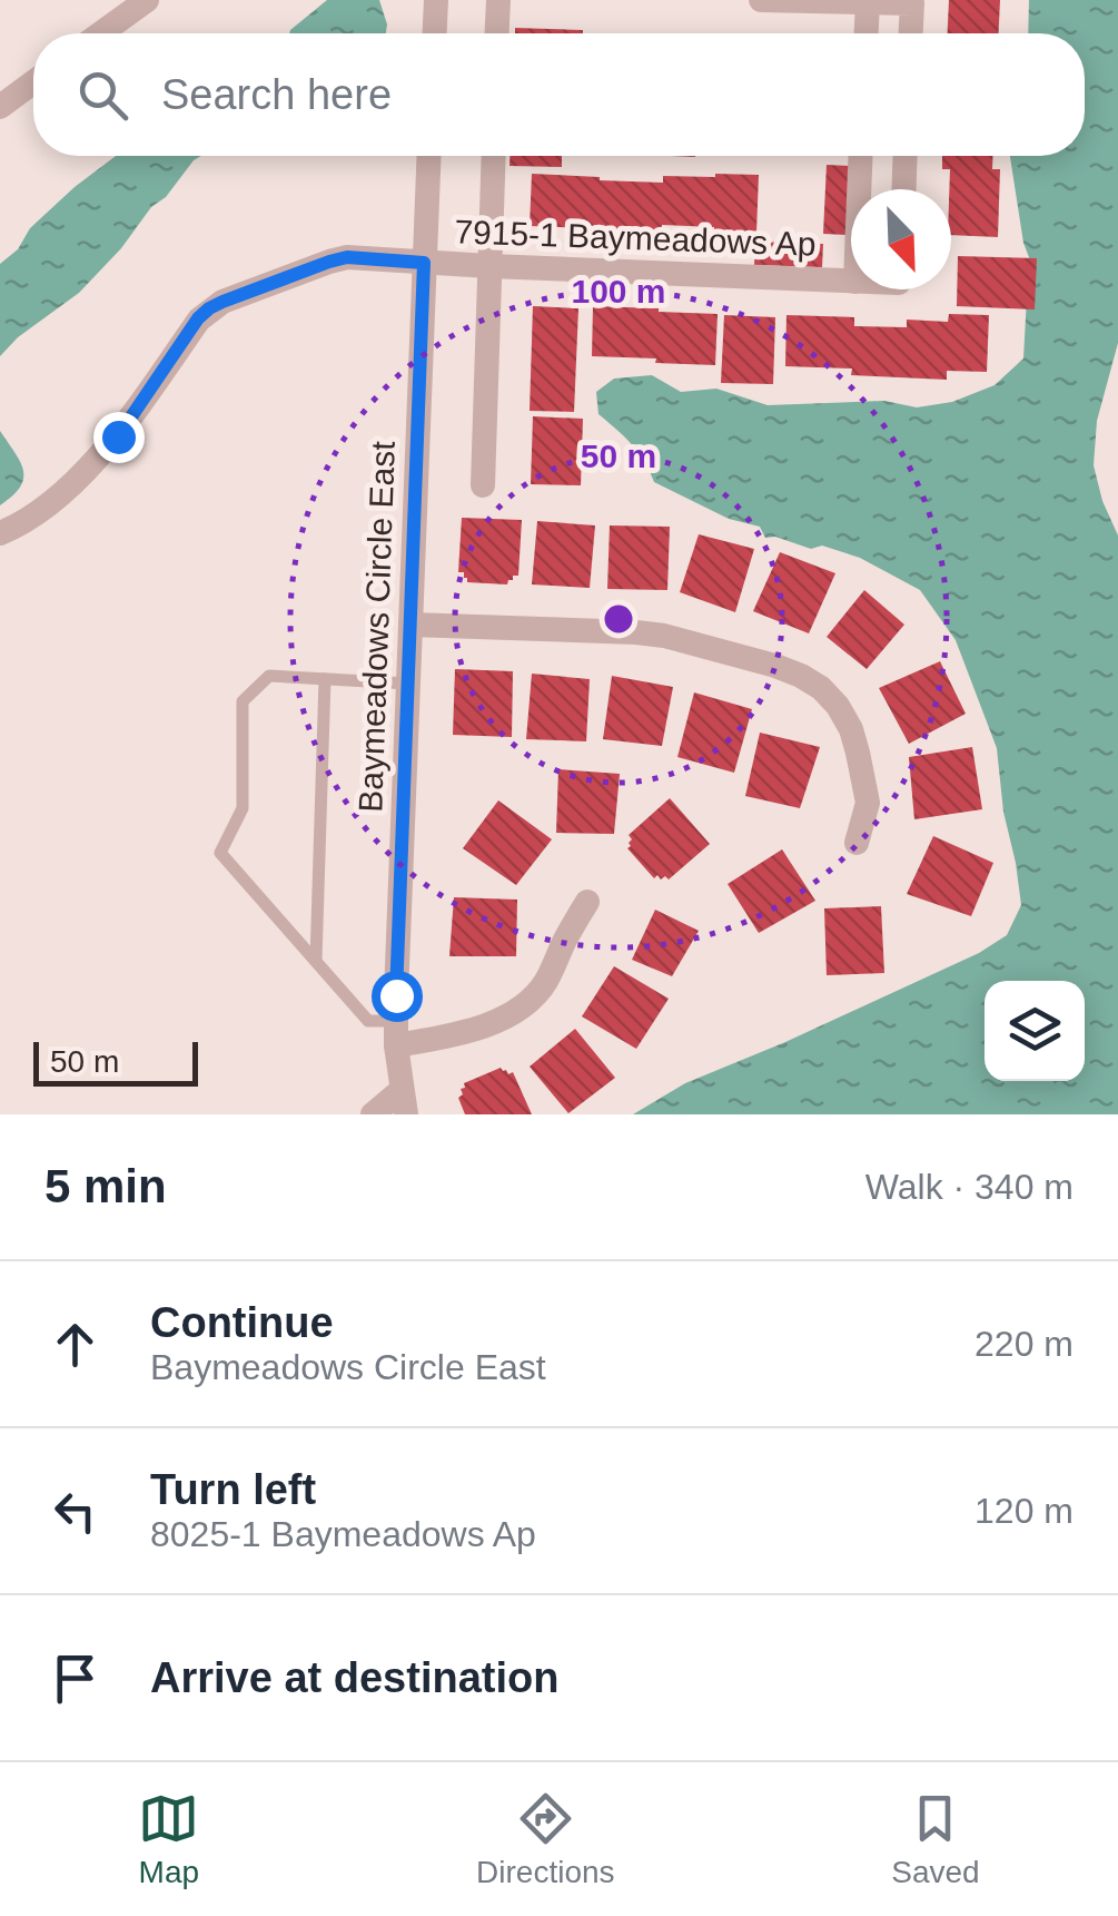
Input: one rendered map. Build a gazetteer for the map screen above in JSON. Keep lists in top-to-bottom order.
{
  "streets": {
    "street": ["7915-1 Baymeadows Ap", "Baymeadows Circle East"]
  },
  "crossings": [
    ["7915-1 Baymeadows Ap", "Baymeadows Circle East"]
  ],
  "scale_bar": "50 m",
  "north": "bottom right",
  "page": {
    "search": "Search here",
    "scale": "50 m",
    "heading": ["5 min", "Walk · 340 m"],
    "list": [
      ["Continue", "Baymeadows Circle East", "220 m"],
      ["Turn left", "8025-1 Baymeadows Ap", "120 m"],
      "Arrive at destination"
    ],
    "nav": ["Map", "Directions", "Saved"]
  },
  "rings": ["100 m", "50 m"]
}
